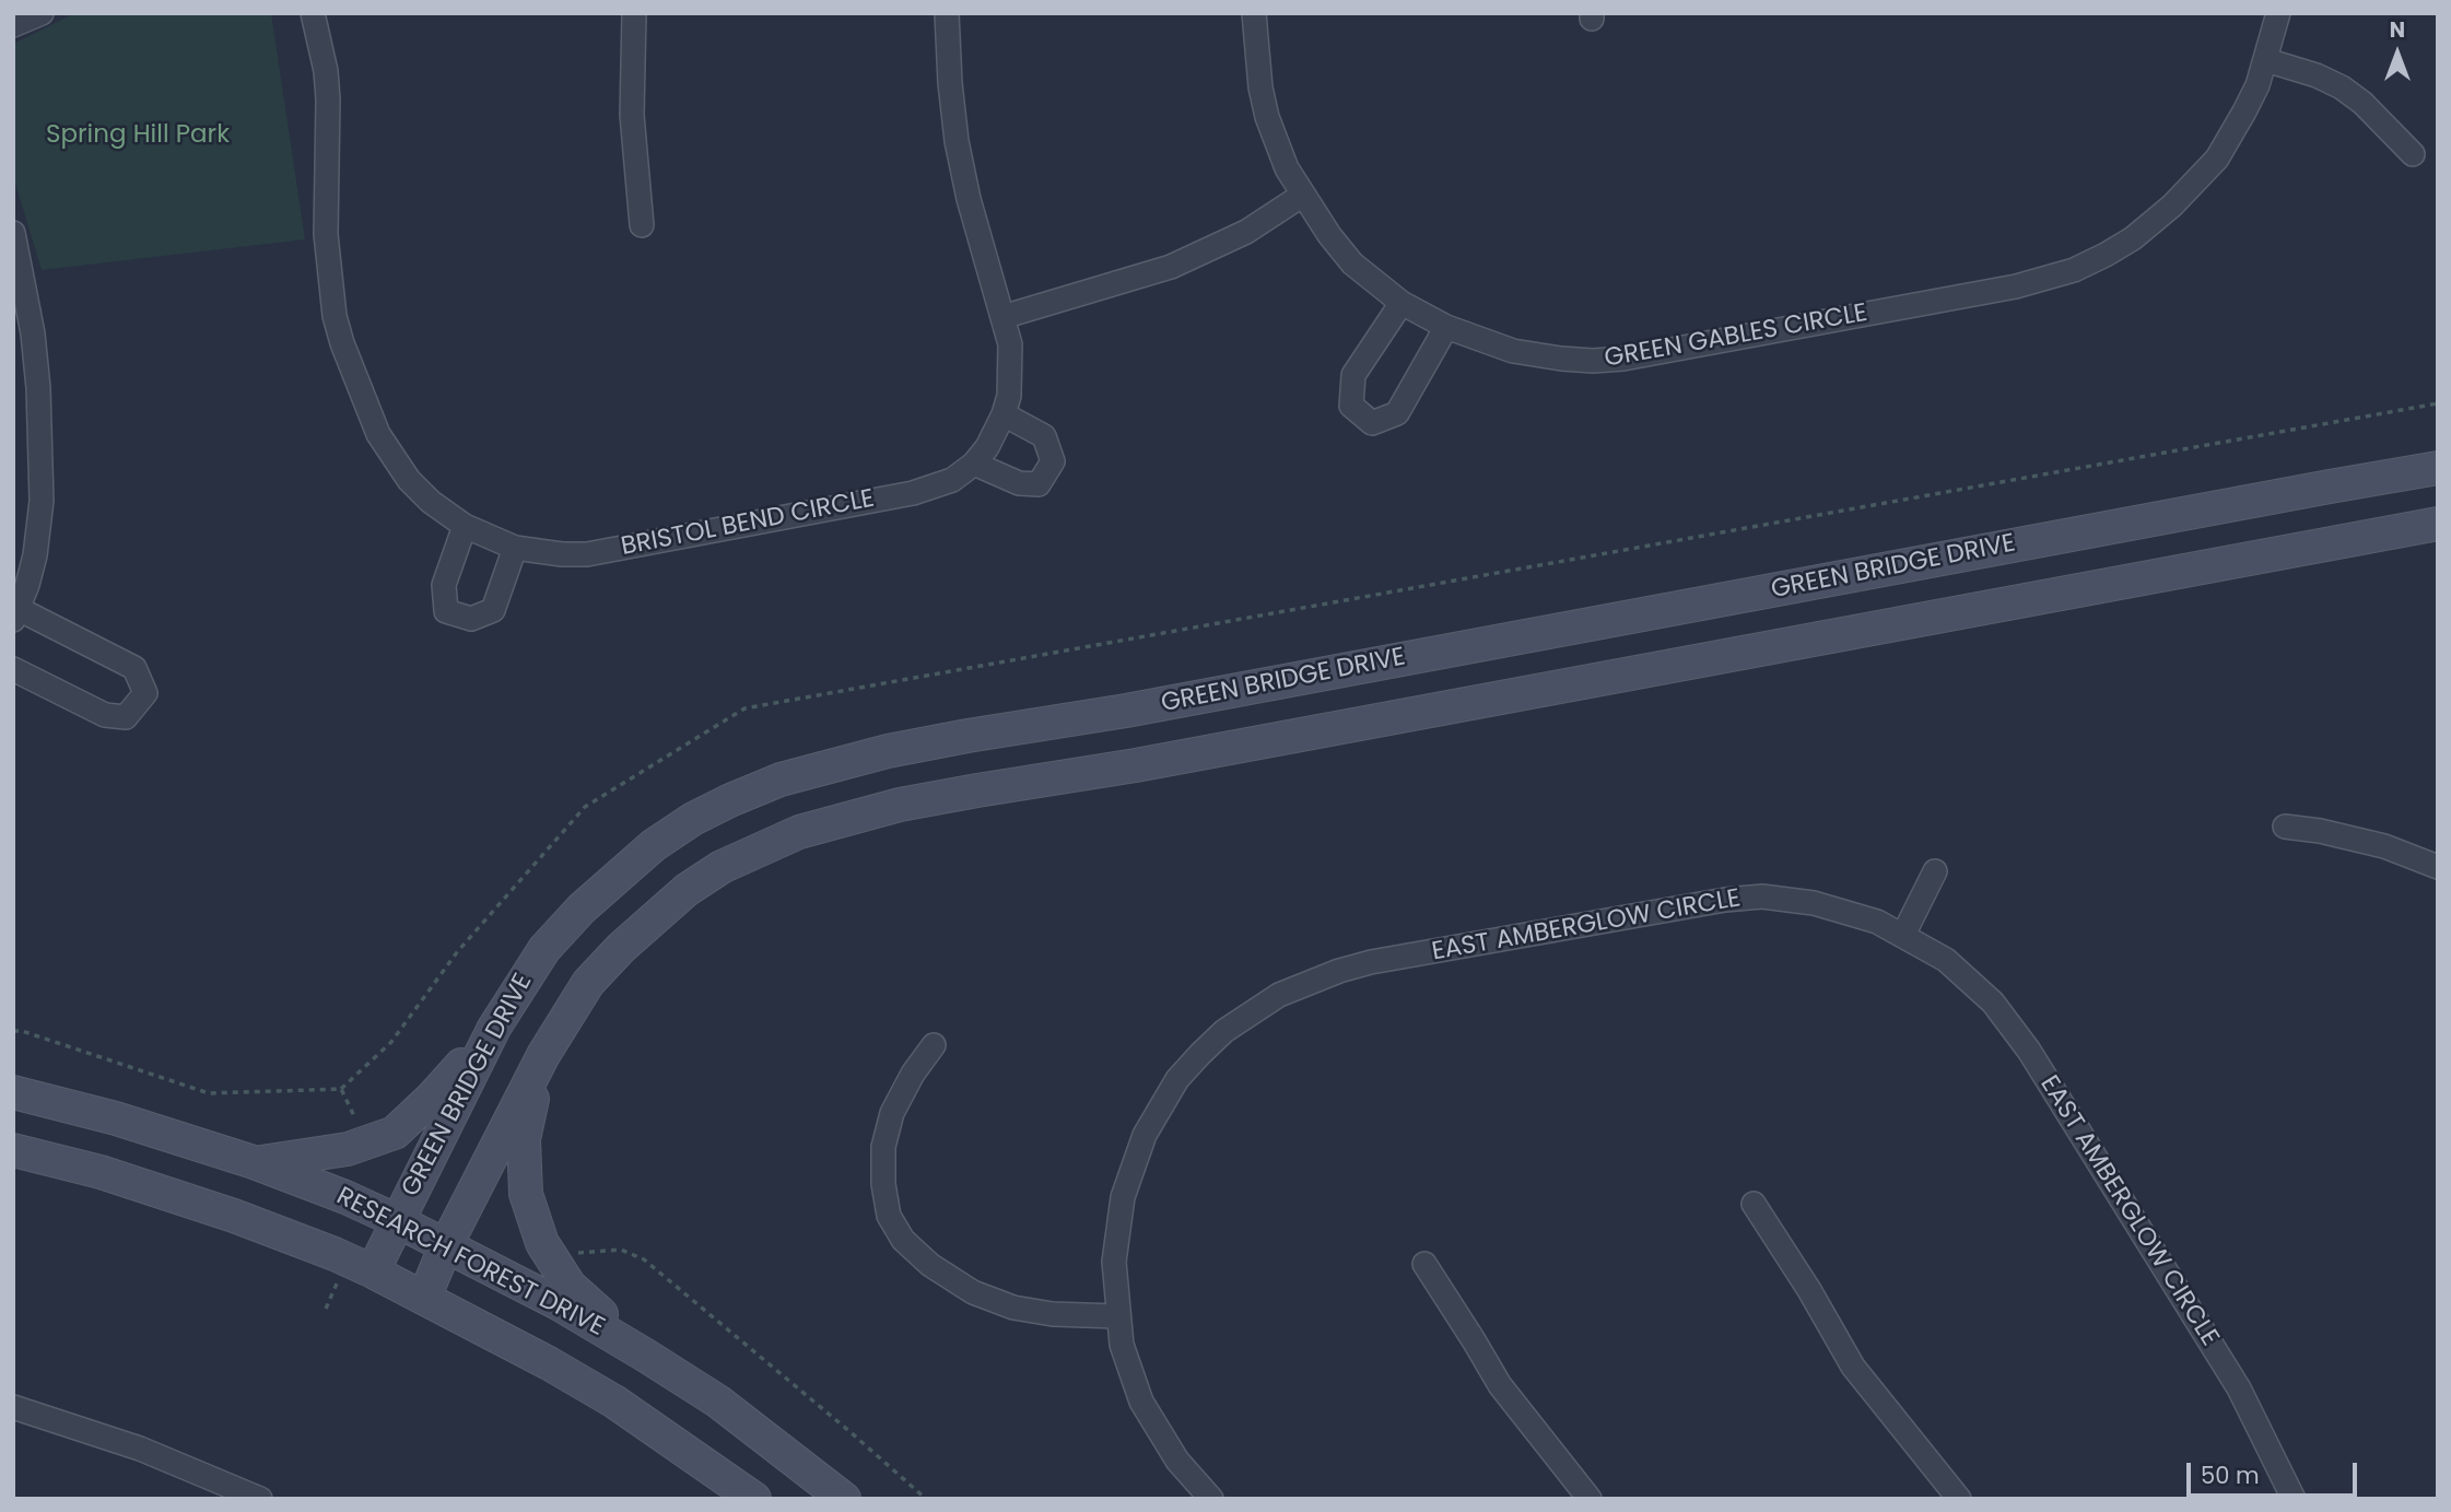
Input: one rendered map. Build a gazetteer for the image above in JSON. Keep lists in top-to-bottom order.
{
  "streets": {
    "main road": ["GREEN BRIDGE DRIVE", "RESEARCH FOREST DRIVE"],
    "street": ["GREEN GABLES CIRCLE", "BRISTOL BEND CIRCLE", "EAST AMBERGLOW CIRCLE"]
  },
  "crossings": [
    ["GREEN BRIDGE DRIVE", "RESEARCH FOREST DRIVE"]
  ],
  "parks": ["Spring Hill Park"],
  "scale_bar": "50 m",
  "north": "top"
}
